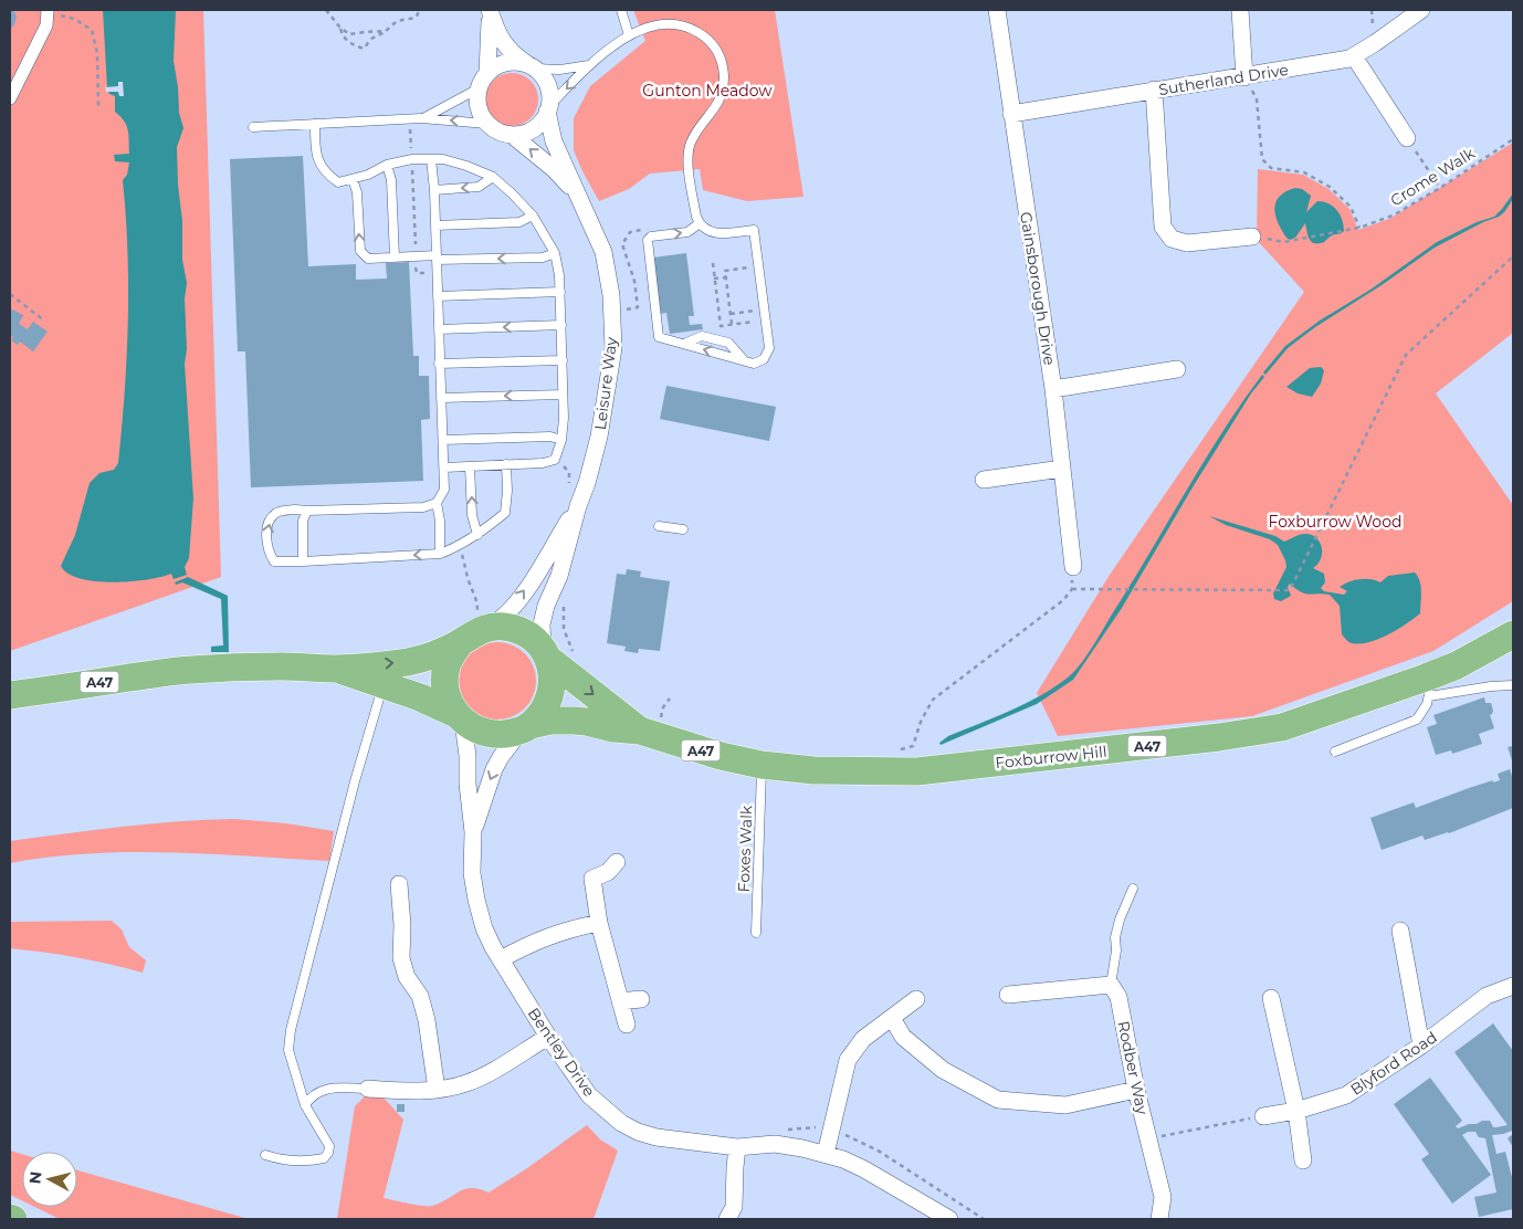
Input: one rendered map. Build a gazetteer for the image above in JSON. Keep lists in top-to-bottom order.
{
  "streets": {
    "highway": ["A47", "Foxburrow Hill"],
    "street": [
      "Sutherland Drive",
      "Gainsborough Drive",
      "Leisure Way",
      "Bentley Drive",
      "Blyford Road",
      "Rodber Way"
    ],
    "lane": ["Foxes Walk"],
    "path": ["Crome Walk"]
  },
  "crossings": [
    ["Sutherland Drive", "Gainsborough Drive"],
    ["Leisure Way", "A47"],
    ["Leisure Way", "Foxburrow Hill"],
    ["Leisure Way", "Bentley Drive"],
    ["A47", "Foxburrow Hill"],
    ["A47", "Bentley Drive"],
    ["Foxburrow Hill", "Foxes Walk"],
    ["Foxburrow Hill", "Bentley Drive"]
  ],
  "parks": ["Gunton Meadow", "Foxburrow Wood"],
  "north": "left"
}
